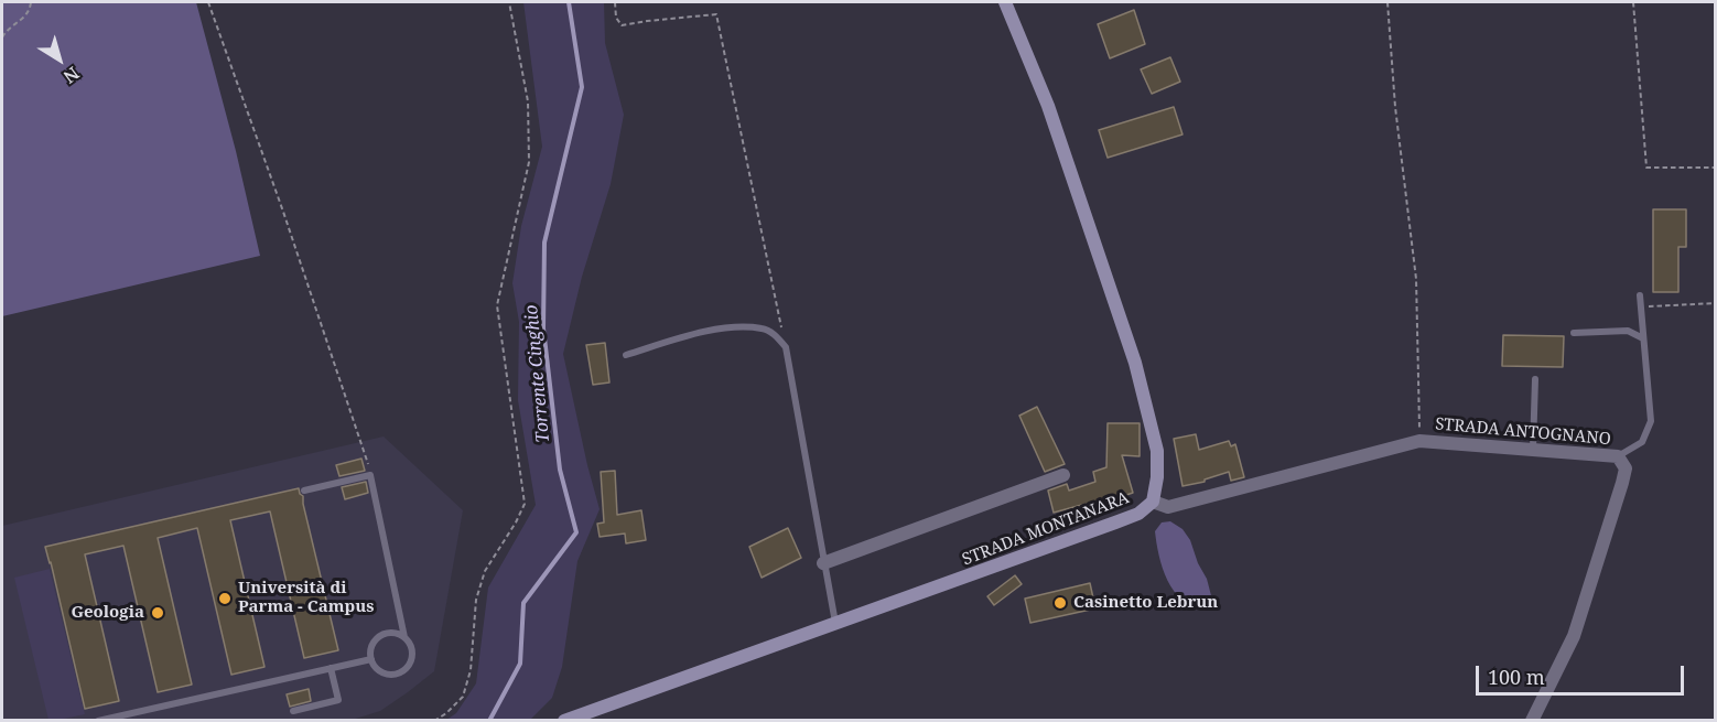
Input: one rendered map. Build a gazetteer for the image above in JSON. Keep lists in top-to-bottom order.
{
  "streets": {
    "main road": ["STRADA MONTANARA"],
    "street": ["STRADA ANTOGNANO"]
  },
  "crossings": [
    ["STRADA ANTOGNANO", "STRADA MONTANARA"]
  ],
  "water": ["Torrente Cinghio"],
  "places": ["Università di Parma - Campus", "Casinetto Lebrun", "Geologia"],
  "scale_bar": "100 m",
  "north": "bottom right"
}
